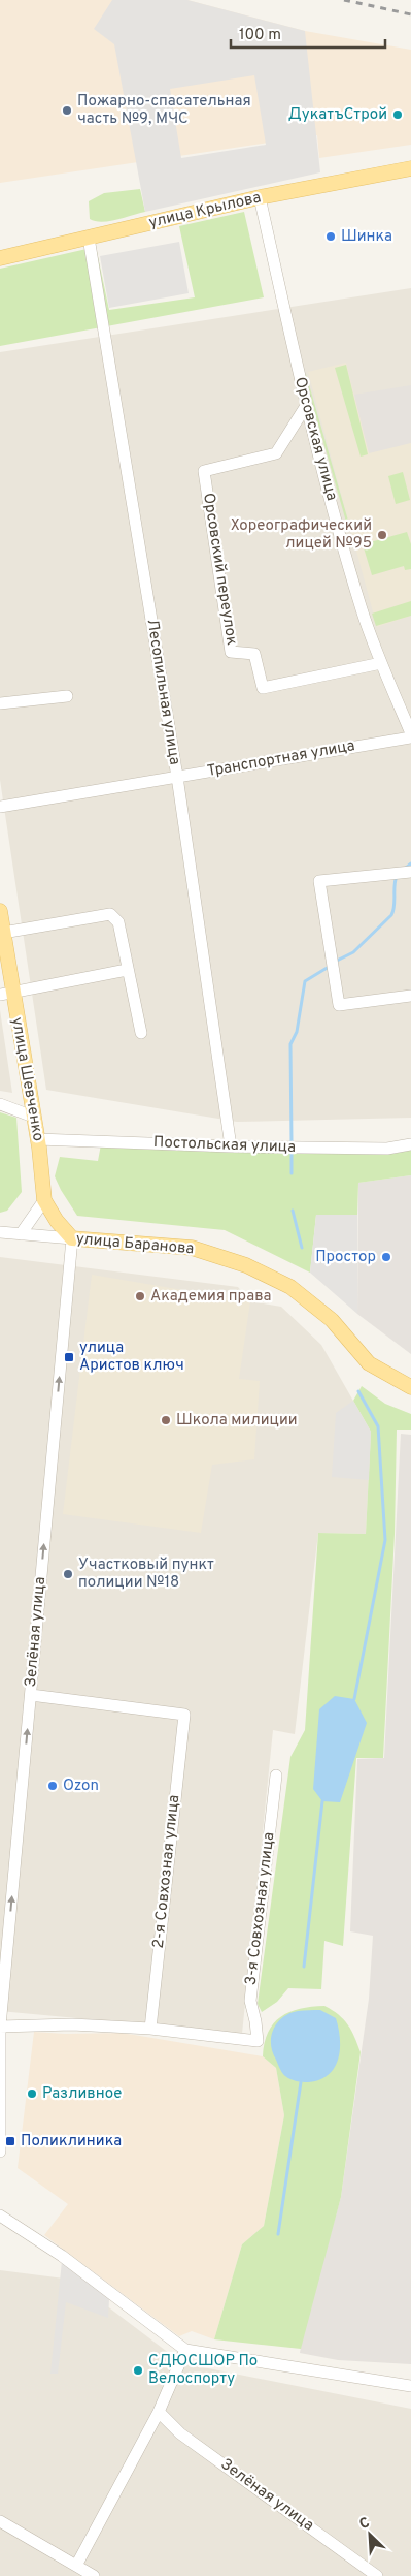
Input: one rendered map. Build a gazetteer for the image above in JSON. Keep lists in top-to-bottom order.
{
  "streets": {
    "main road": ["улица Крылова", "улица Шевченко", "улица Баранова"],
    "street": [
      "Орсовская улица",
      "Орсовский переулок",
      "Лесопильная улица",
      "Транспортная улица",
      "Постольская улица",
      "Зелёная улица",
      "2-я Совхозная улица",
      "3-я Совхозная улица"
    ]
  },
  "crossings": [
    ["улица Крылова", "Орсовская улица"],
    ["улица Крылова", "Лесопильная улица"],
    ["Орсовская улица", "Орсовский переулок"],
    ["Лесопильная улица", "Транспортная улица"],
    ["Лесопильная улица", "Постольская улица"],
    ["улица Шевченко", "Постольская улица"],
    ["улица Шевченко", "улица Баранова"],
    ["улица Шевченко", "Зелёная улица"],
    ["улица Баранова", "Зелёная улица"],
    ["Зелёная улица", "2-я Совхозная улица"],
    ["2-я Совхозная улица", "3-я Совхозная улица"]
  ],
  "one_way": ["Зелёная улица"],
  "places": {
    "other": [
      "Пожарно-спасательная часть №9, МЧС",
      "ДукатъСтрой",
      "Шинка",
      "Хореографический лицей №95",
      "Простор",
      "Академия права",
      "Школа милиции",
      "Участковый пункт полиции №18",
      "Ozon",
      "Разливное",
      "СДЮСШОР По Велоспорту"
    ],
    "transit": ["улица Аристов ключ", "Поликлиника"]
  },
  "scale_bar": "100 m",
  "north": "top left"
}
